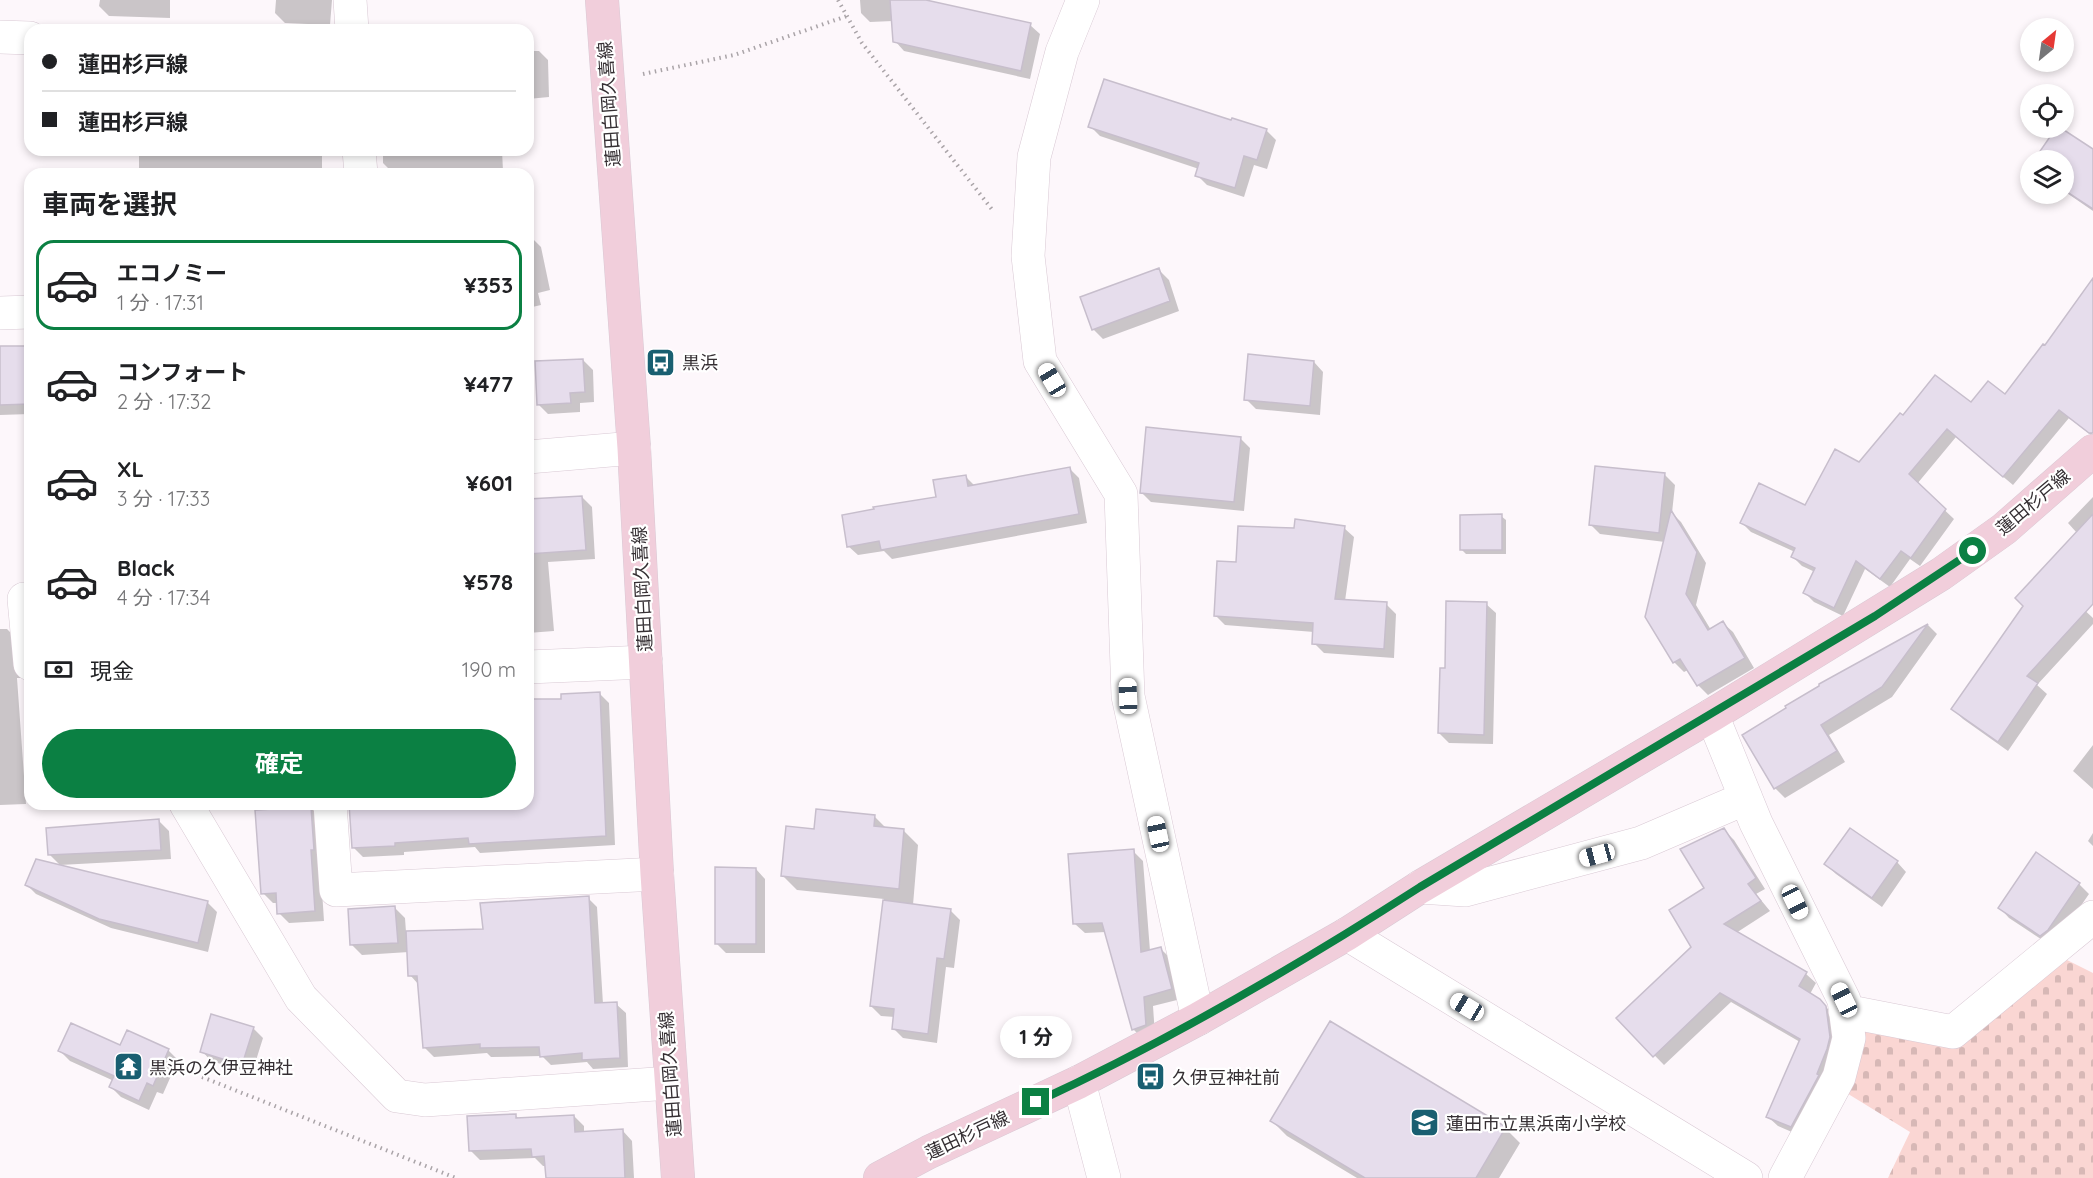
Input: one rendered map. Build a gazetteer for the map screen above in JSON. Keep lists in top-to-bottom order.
{
  "streets": {
    "main road": ["蓮田白岡久喜線", "蓮田杉戸線"]
  },
  "places": {
    "bus stop": ["黒浜", "久伊豆神社前"],
    "temple": ["黒浜の久伊豆神社"],
    "school or university": ["蓮田市立黒浜南小学校"]
  },
  "north": "top right",
  "page": {
    "banner": ["蓮田杉戸線", "蓮田杉戸線"],
    "heading": "車両を選択",
    "list": [
      {
        "name": "エコノミー",
        "note": "1 分 · 17:31",
        "value": "¥353"
      },
      {
        "name": "コンフォート",
        "note": "2 分 · 17:32",
        "value": "¥477"
      },
      {
        "name": "XL",
        "note": "3 分 · 17:33",
        "value": "¥601"
      },
      {
        "name": "Black",
        "note": "4 分 · 17:34",
        "value": "¥578"
      }
    ],
    "pay": ["現金", "190 m"],
    "buttons": "確定",
    "bubble": "1 分"
  }
}
